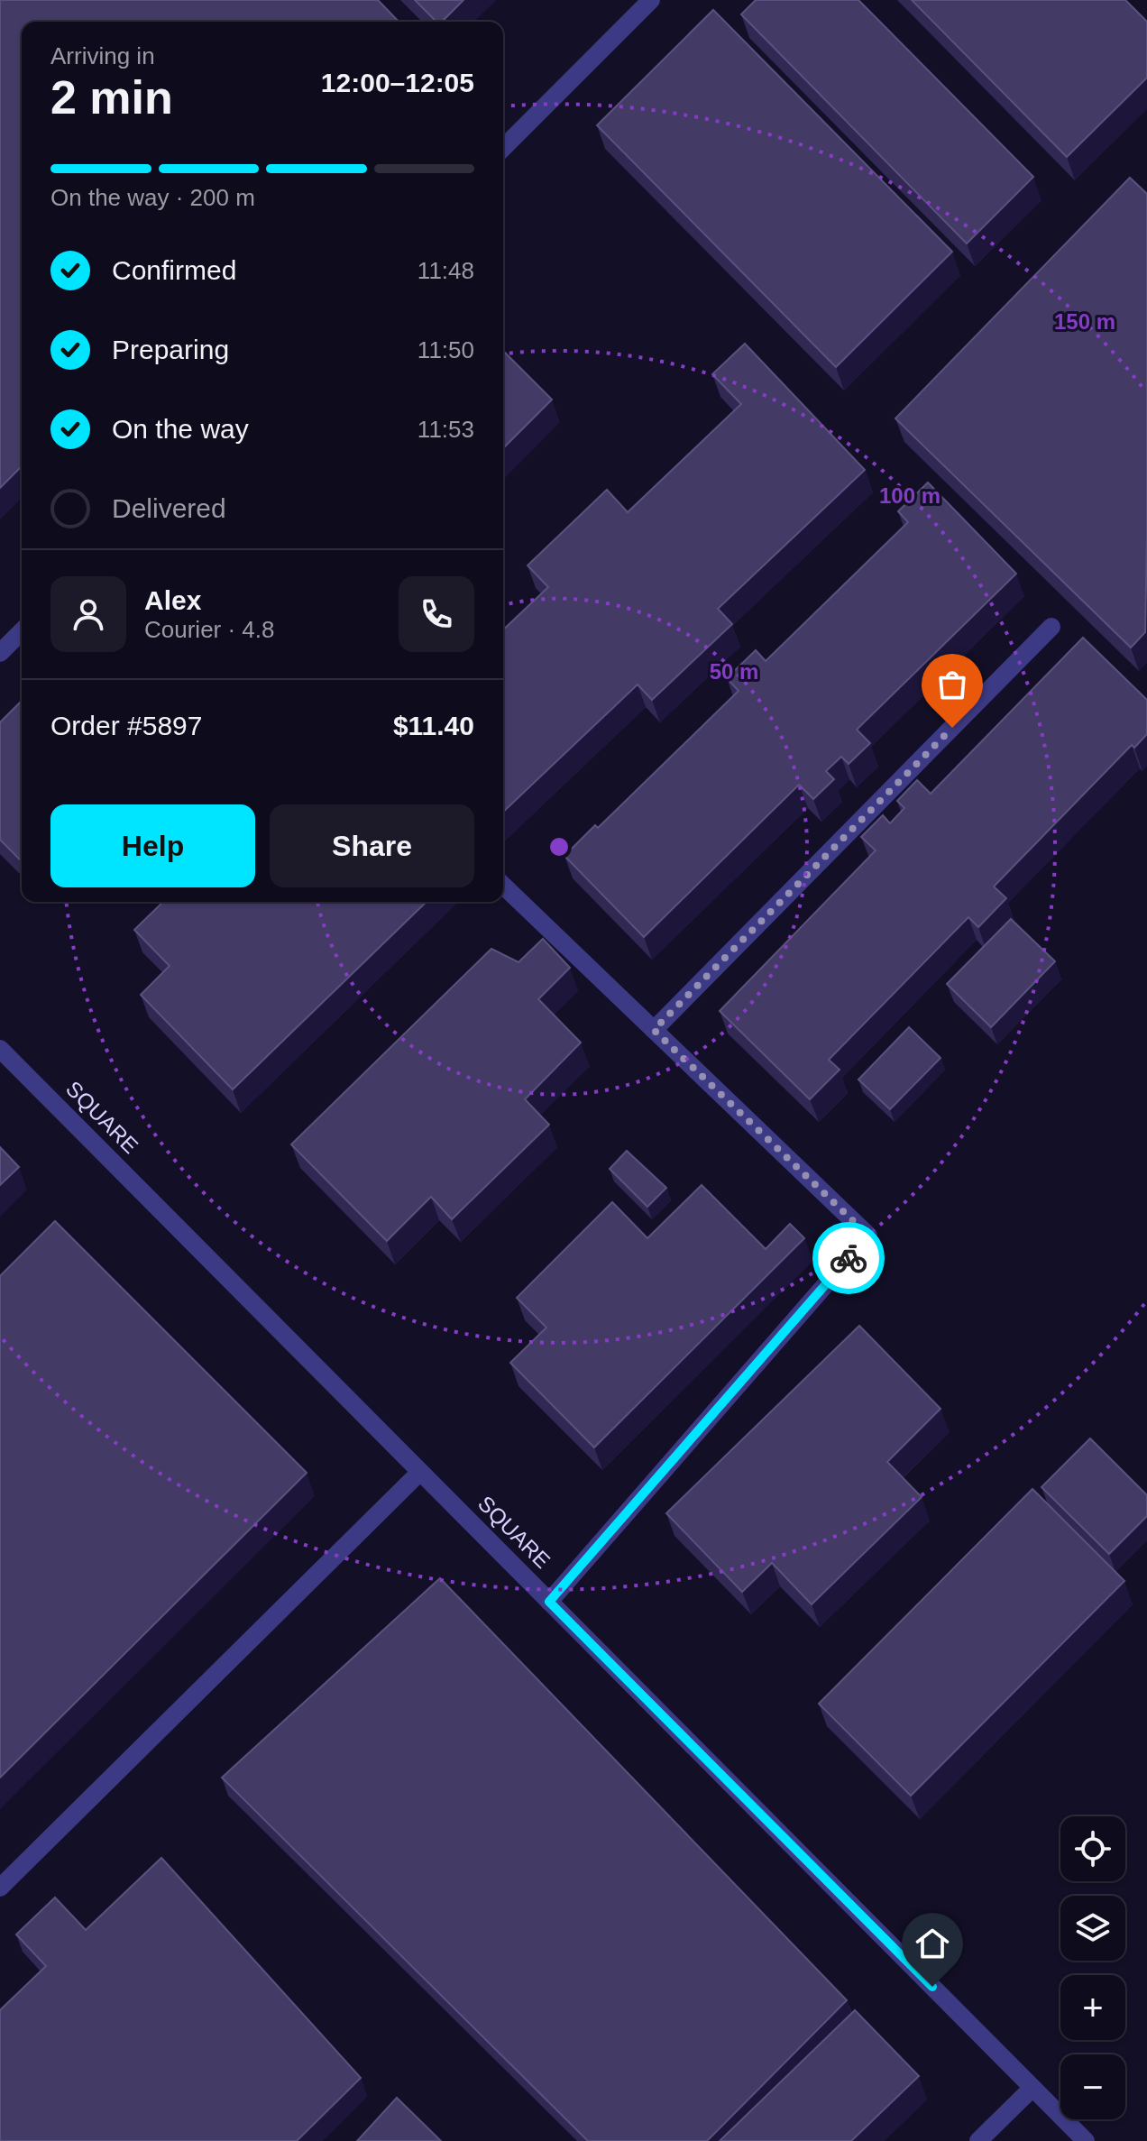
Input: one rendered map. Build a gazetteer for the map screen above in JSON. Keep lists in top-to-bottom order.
{
  "streets": {
    "lane": ["SQUARE"]
  },
  "page": {
    "heading": ["2 min", "Arriving in", "12:00–12:05"],
    "panel": [
      "Alex",
      "Courier · 4.8",
      "Order #5897",
      "$11.40"
    ],
    "bar": "On the way · 200 m",
    "list": [
      ["Confirmed", "11:48"],
      ["Preparing", "11:50"],
      ["On the way", "11:53"],
      "Delivered"
    ],
    "buttons": ["Help", "Share"],
    "map_buttons": ["+", "−"]
  },
  "rings": ["150 m", "100 m", "50 m"]
}
